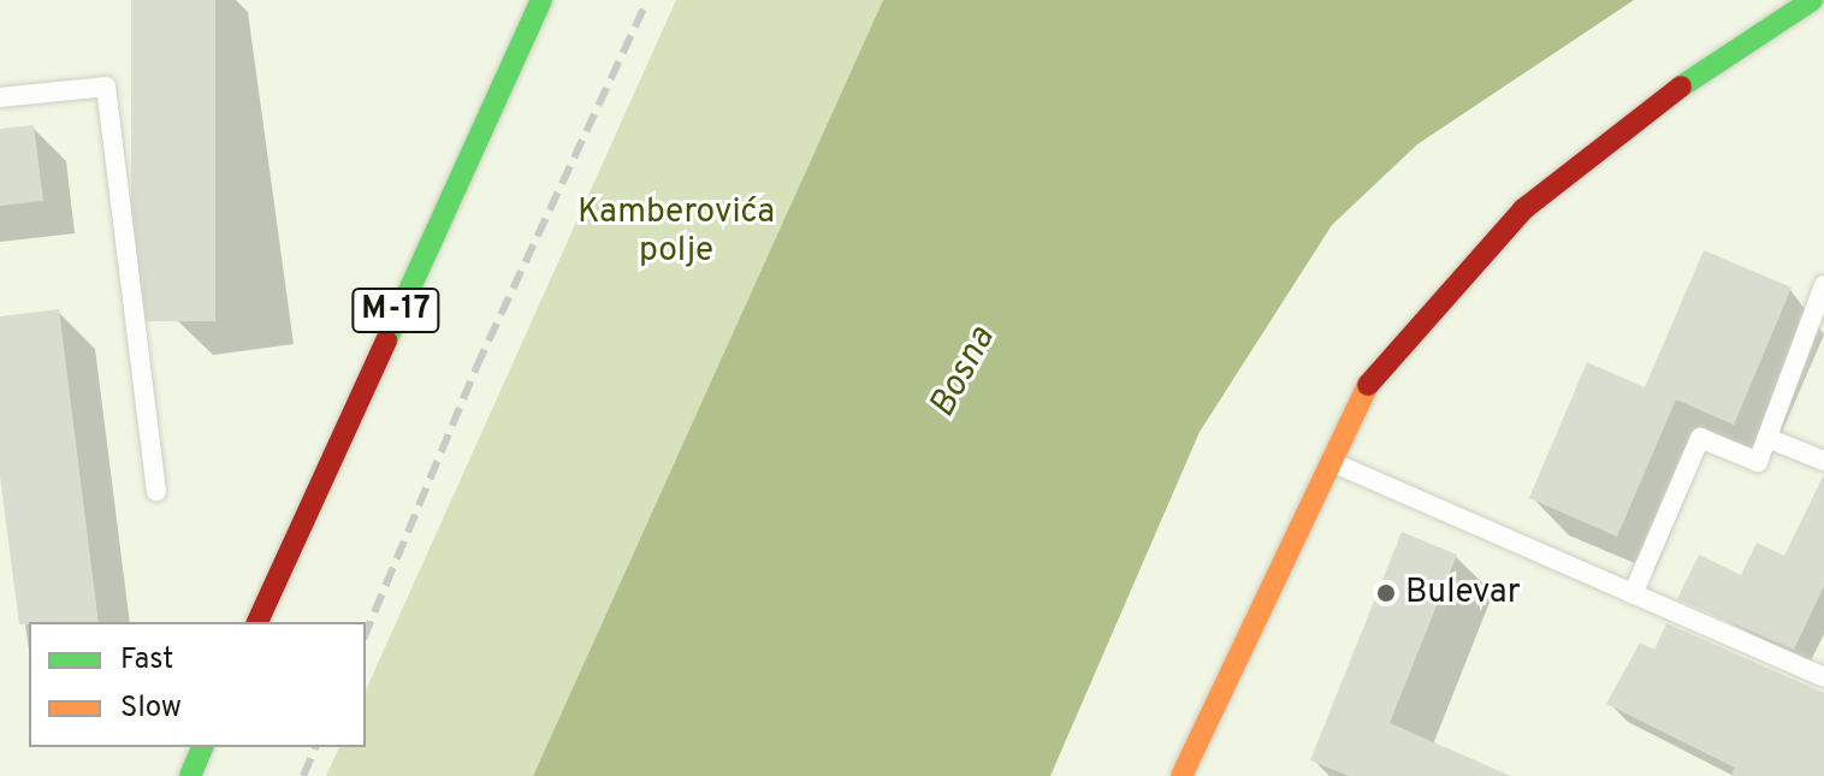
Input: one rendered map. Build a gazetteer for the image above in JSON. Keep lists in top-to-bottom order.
{
  "streets": {
    "main road": ["M-17"]
  },
  "water": ["Bosna"],
  "parks": ["Kamberovića polje"],
  "places": ["Bulevar"],
  "legend": ["Fast", "Slow"]
}
